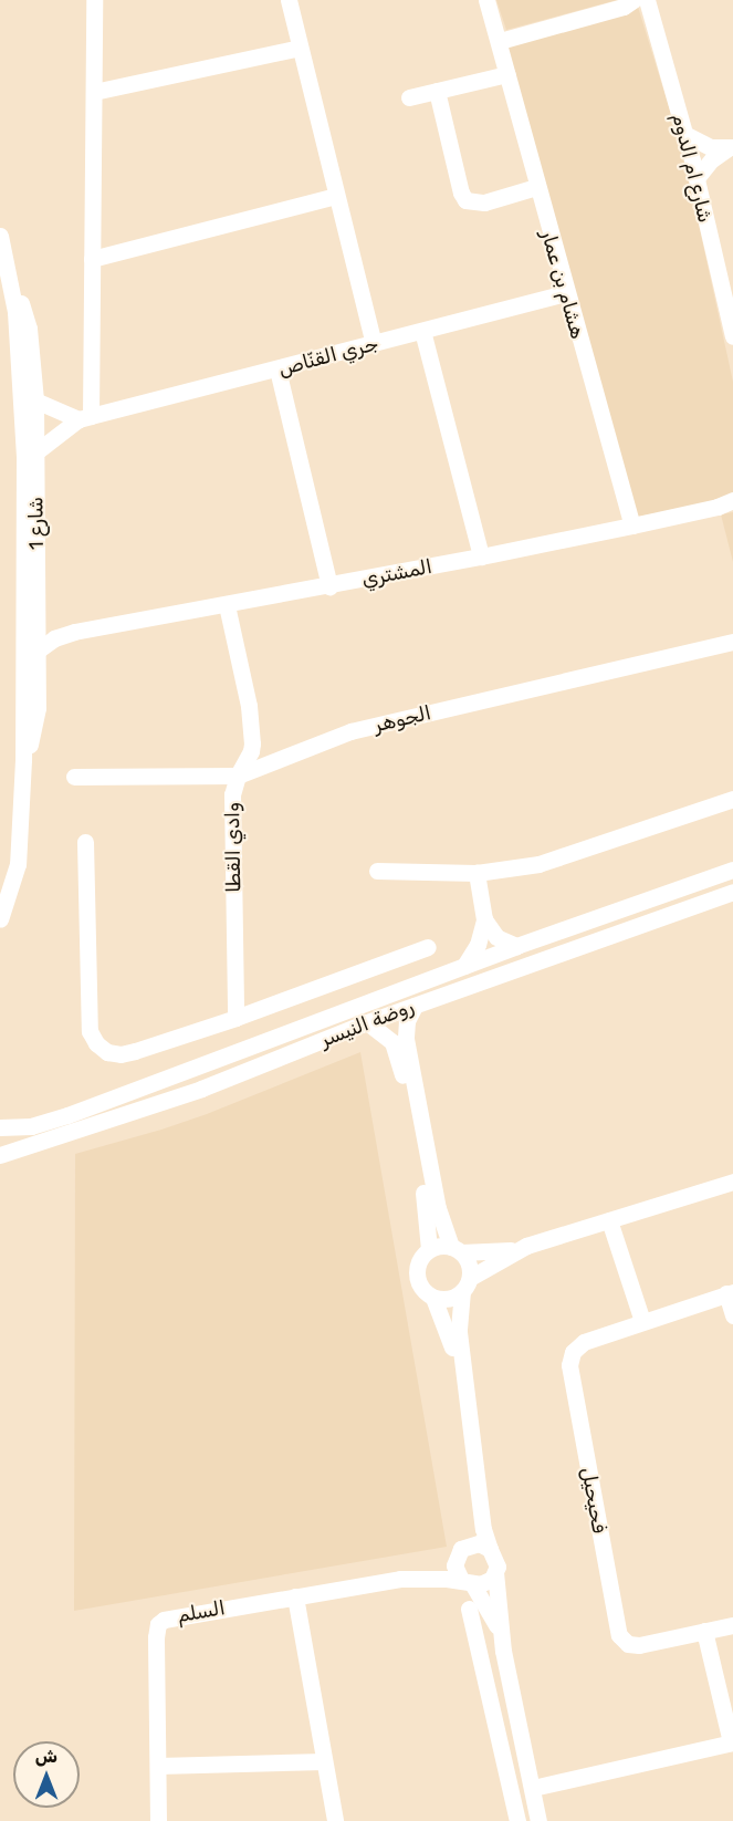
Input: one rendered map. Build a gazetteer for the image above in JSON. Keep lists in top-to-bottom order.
{
  "streets": {
    "street": [
      "شارع ام الدوم",
      "هشام بن عمار",
      "جري القنّاص",
      "شارع 1",
      "المشتري",
      "الجوهر",
      "وادي القطا",
      "روضة النيسر",
      "فحيحيل",
      "السلم"
    ]
  },
  "crossings": [
    ["هشام بن عمار", "جري القنّاص"],
    ["هشام بن عمار", "المشتري"],
    ["جري القنّاص", "شارع 1"],
    ["شارع 1", "المشتري"],
    ["المشتري", "وادي القطا"],
    ["الجوهر", "وادي القطا"]
  ],
  "north": "top"
}
